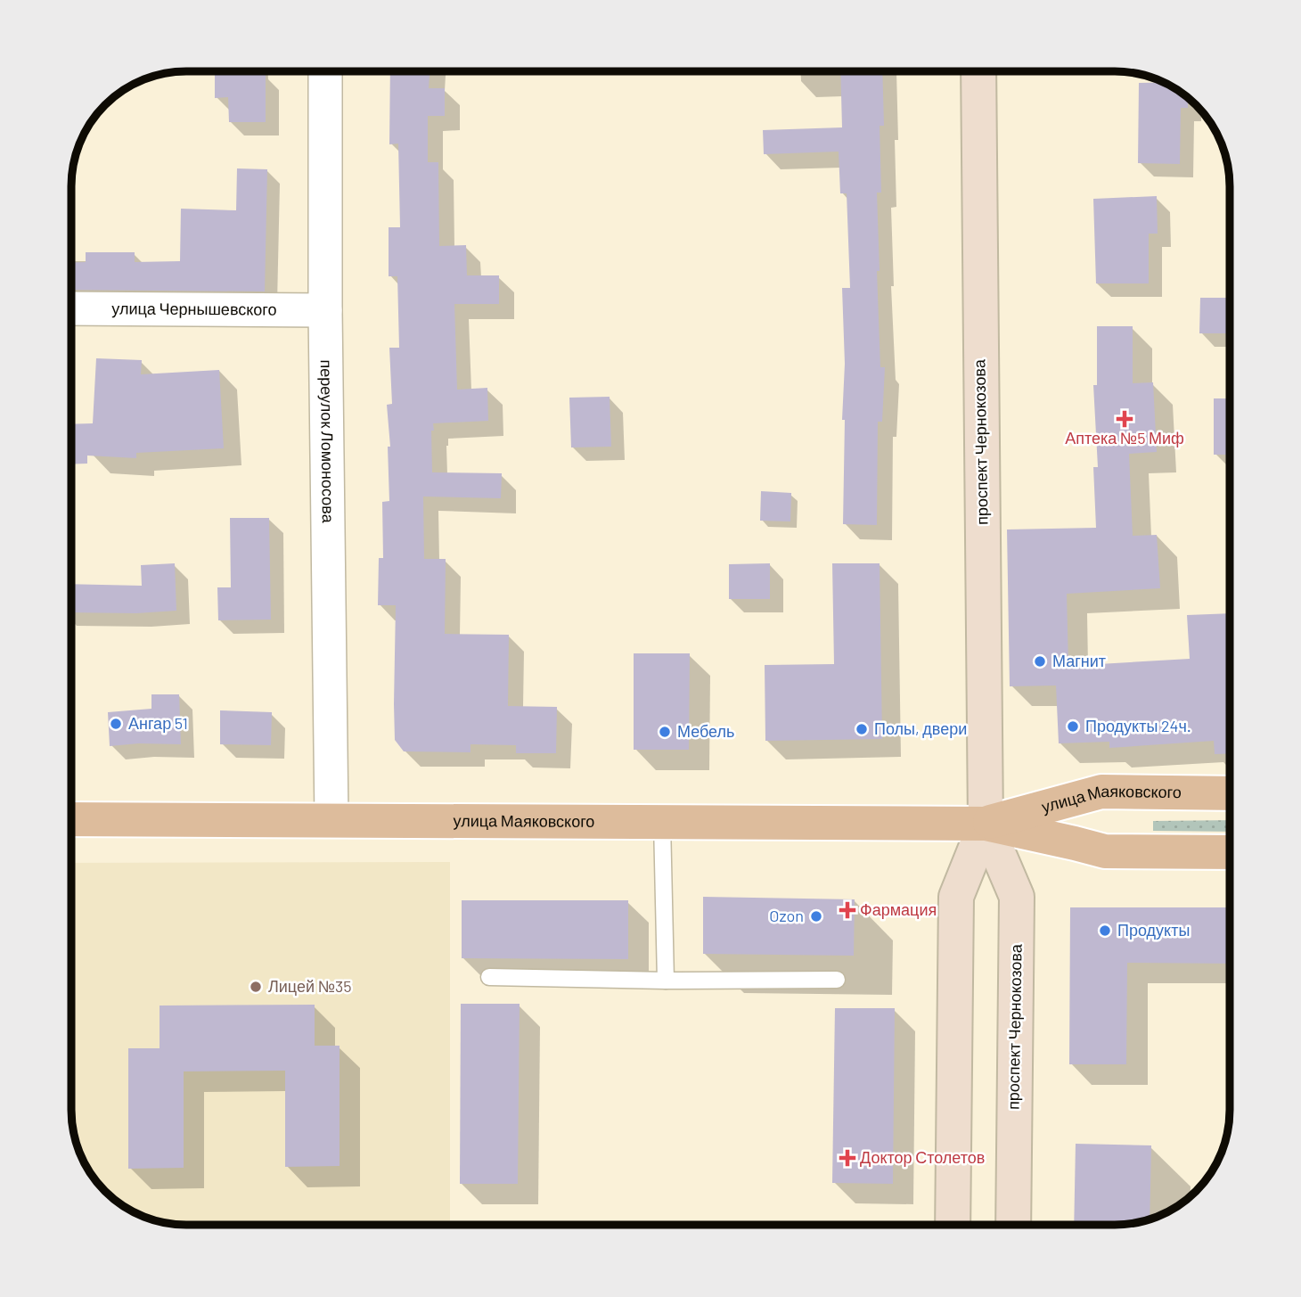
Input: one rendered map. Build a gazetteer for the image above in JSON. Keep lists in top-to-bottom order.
{
  "streets": {
    "main road": ["улица Маяковского"],
    "street": ["улица Чернышевского", "переулок Ломоносова", "проспект Чернокозова"]
  },
  "crossings": [
    ["улица Чернышевского", "переулок Ломоносова"],
    ["переулок Ломоносова", "улица Маяковского"],
    ["проспект Чернокозова", "улица Маяковского"]
  ],
  "places": {
    "health": ["Аптека №5 Миф", "Фармация", "Доктор Столетов"],
    "other": [
      "Магнит",
      "Ангар 51",
      "Продукты 24ч.",
      "Полы, двери",
      "Мебель",
      "Ozon",
      "Продукты",
      "Лицей №35"
    ]
  }
}
